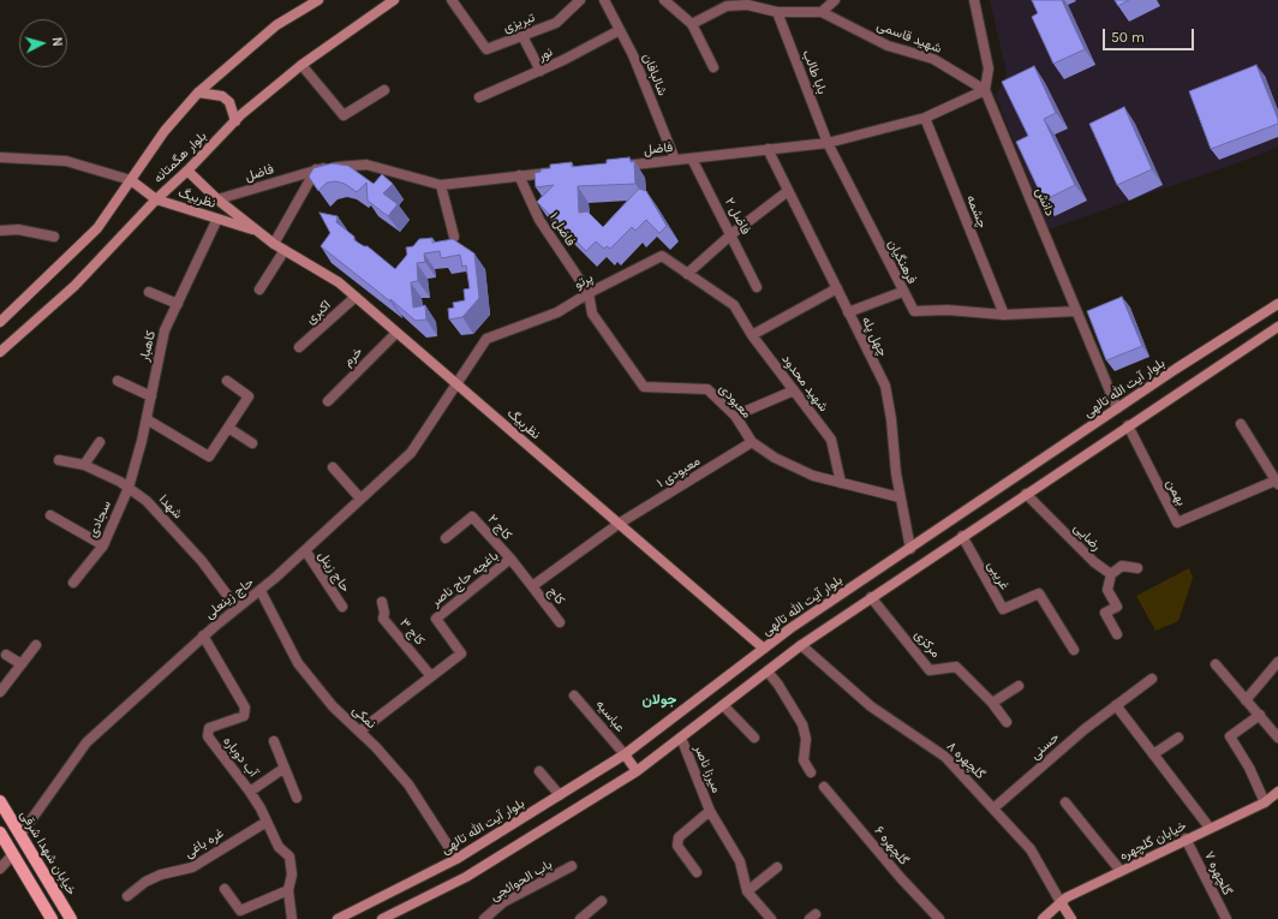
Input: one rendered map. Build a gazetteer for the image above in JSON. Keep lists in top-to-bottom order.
{
  "streets": {
    "main road": [
      "بلوار هگمتانه",
      "نظربیگ",
      "بلوار آیت الله تالهی",
      "خیابان گلچهره",
      "خیابان شهدا شرقی"
    ],
    "street": [
      "تبریزی",
      "شهید قاسمی",
      "نور",
      "بابا طالب",
      "شالبافان",
      "فاضل",
      "دانش",
      "چشمه",
      "فاضل ۲",
      "فاضل ۱",
      "فرهنگیان",
      "پرتو",
      "اکبری",
      "چهل پله",
      "کاهبار",
      "خرم",
      "شهید محدود",
      "معبودی",
      "معبودی ۱",
      "بهمن",
      "شهدا",
      "سجادی",
      "کاج ۲",
      "رضایی",
      "حاج زینل",
      "غریبی",
      "باغچه حاج ناصر",
      "کاج",
      "حاج زینعلی",
      "کاج ۳",
      "مرکزی",
      "عباسیه",
      "نمکی",
      "حسنی",
      "آب دوباره",
      "گلچهره ۸",
      "میرزا ناصر",
      "غره باغی",
      "گلچهره ۶",
      "گلچهره ۷",
      "باب الحوائجی"
    ]
  },
  "crossings": [
    ["شهید قاسمی", "بابا طالب"],
    ["شهید قاسمی", "فاضل"],
    ["شهید قاسمی", "دانش"],
    ["نور", "شالبافان"],
    ["بابا طالب", "فاضل"],
    ["بابا طالب", "فرهنگیان"],
    ["شالبافان", "فاضل"],
    ["فاضل", "نظربیگ"],
    ["فاضل", "دانش"],
    ["فاضل", "چشمه"],
    ["فاضل", "فاضل ۲"],
    ["فاضل", "فاضل ۱"],
    ["فاضل", "فرهنگیان"],
    ["فاضل", "چهل پله"],
    ["بلوار هگمتانه", "نظربیگ"],
    ["نظربیگ", "پرتو"],
    ["نظربیگ", "اکبری"],
    ["نظربیگ", "کاهبار"],
    ["نظربیگ", "خرم"],
    ["نظربیگ", "بلوار آیت الله تالهی"],
    ["نظربیگ", "معبودی ۱"],
    ["نظربیگ", "حاج زینعلی"],
    ["دانش", "بلوار آیت الله تالهی"],
    ["چشمه", "فرهنگیان"],
    ["فاضل ۱", "پرتو"],
    ["فاضل ۱", "معبودی"],
    ["پرتو", "شهید محدود"],
    ["پرتو", "معبودی"],
    ["پرتو", "حاج زینعلی"],
    ["چهل پله", "بلوار آیت الله تالهی"],
    ["چهل پله", "معبودی"],
    ["کاهبار", "شهدا"],
    ["کاهبار", "سجادی"],
    ["شهید محدود", "معبودی"],
    ["بلوار آیت الله تالهی", "عباسیه"],
    ["بلوار آیت الله تالهی", "نمکی"],
    ["معبودی", "معبودی ۱"],
    ["شهدا", "سجادی"],
    ["شهدا", "حاج زینعلی"],
    ["کاج ۲", "باغچه حاج ناصر"],
    ["حاج زینل", "حاج زینعلی"],
    ["باغچه حاج ناصر", "کاج"],
    ["باغچه حاج ناصر", "کاج ۳"],
    ["باغچه حاج ناصر", "نمکی"],
    ["حاج زینعلی", "نمکی"],
    ["حاج زینعلی", "آب دوباره"],
    ["حاج زینعلی", "خیابان شهدا شرقی"],
    ["حسنی", "گلچهره ۸"],
    ["آب دوباره", "غره باغی"],
    ["گلچهره ۸", "خیابان گلچهره"],
    ["خیابان گلچهره", "گلچهره ۷"]
  ],
  "districts": ["جولان"],
  "scale_bar": "50 m",
  "north": "right"
}
